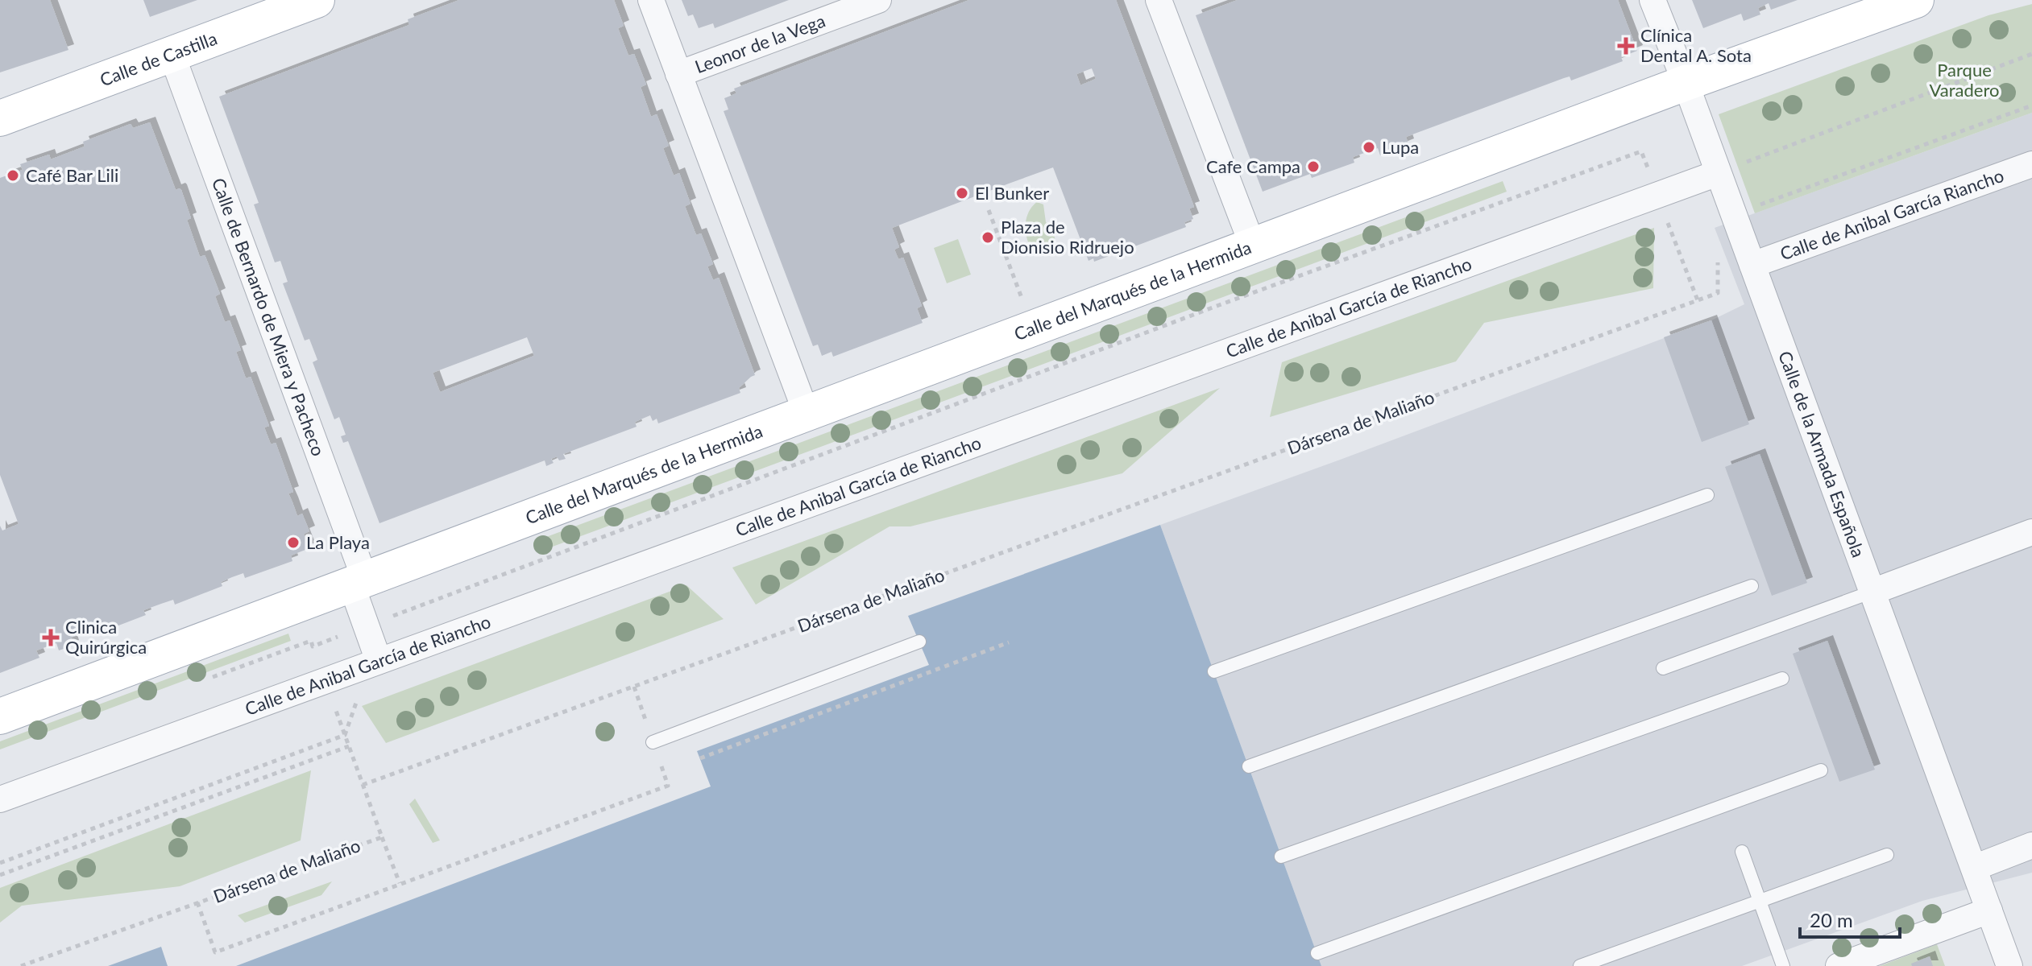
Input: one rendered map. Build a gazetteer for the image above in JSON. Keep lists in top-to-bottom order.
{
  "streets": {
    "main road": ["Calle de Castilla", "Calle del Marqués de la Hermida"],
    "street": [
      "Leonor de la Vega",
      "Calle de Anibal García Riancho",
      "Calle de Anibal García de Riancho",
      "Calle de Bernardo de Miera y Pacheco",
      "Calle de la Armada Española"
    ],
    "path": ["Dársena de Maliaño"]
  },
  "crossings": [
    ["Calle de Castilla", "Calle de Bernardo de Miera y Pacheco"],
    ["Calle de Anibal García Riancho", "Calle de la Armada Española"],
    ["Calle del Marqués de la Hermida", "Calle de Bernardo de Miera y Pacheco"],
    ["Calle del Marqués de la Hermida", "Calle de la Armada Española"],
    ["Calle de Anibal García de Riancho", "Calle de la Armada Española"],
    ["Dársena de Maliaño", "Calle de la Armada Española"]
  ],
  "parks": ["Parque Varadero"],
  "places": {
    "health": ["Clínica Dental A. Sota", "Clinica Quirúrgica"],
    "other": [
      "Lupa",
      "Cafe Campa",
      "Café Bar Lili",
      "El Bunker",
      "Plaza de Dionisio Ridruejo",
      "La Playa"
    ]
  },
  "scale_bar": "20 m"
}
